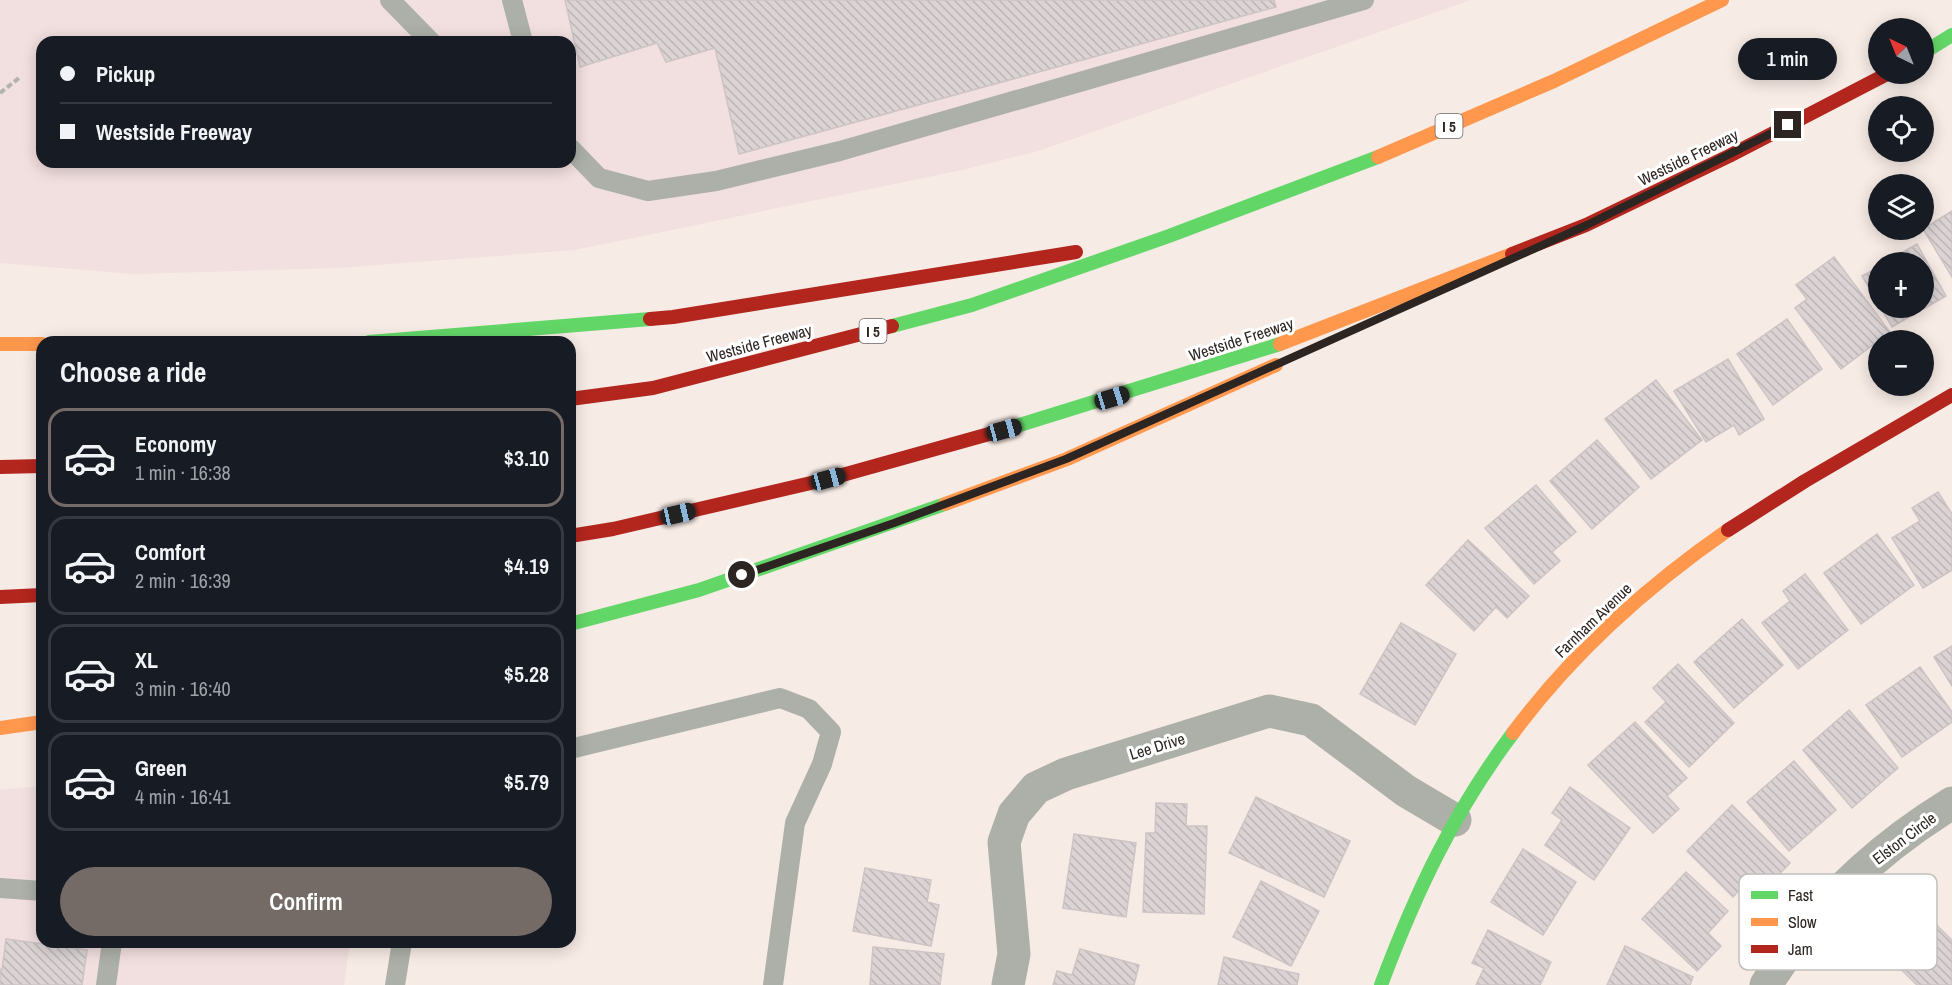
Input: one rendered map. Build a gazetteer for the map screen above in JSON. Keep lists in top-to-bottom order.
{
  "streets": {
    "main road": ["I 5", "Westside Freeway", "Farnham Avenue"],
    "street": ["Lee Drive", "Elston Circle"]
  },
  "crossings": [
    ["Farnham Avenue", "Lee Drive"]
  ],
  "legend": ["Fast", "Slow", "Jam"],
  "north": "top left",
  "page": {
    "map_buttons": ["+", "−"],
    "banner": ["Pickup", "Westside Freeway"],
    "bubble": "1 min",
    "heading": "Choose a ride",
    "list": [
      {
        "name": "Economy",
        "note": "1 min · 16:38",
        "value": "$3.10"
      },
      {
        "name": "Comfort",
        "note": "2 min · 16:39",
        "value": "$4.19"
      },
      {
        "name": "XL",
        "note": "3 min · 16:40",
        "value": "$5.28"
      },
      {
        "name": "Green",
        "note": "4 min · 16:41",
        "value": "$5.79"
      }
    ],
    "buttons": "Confirm"
  }
}
